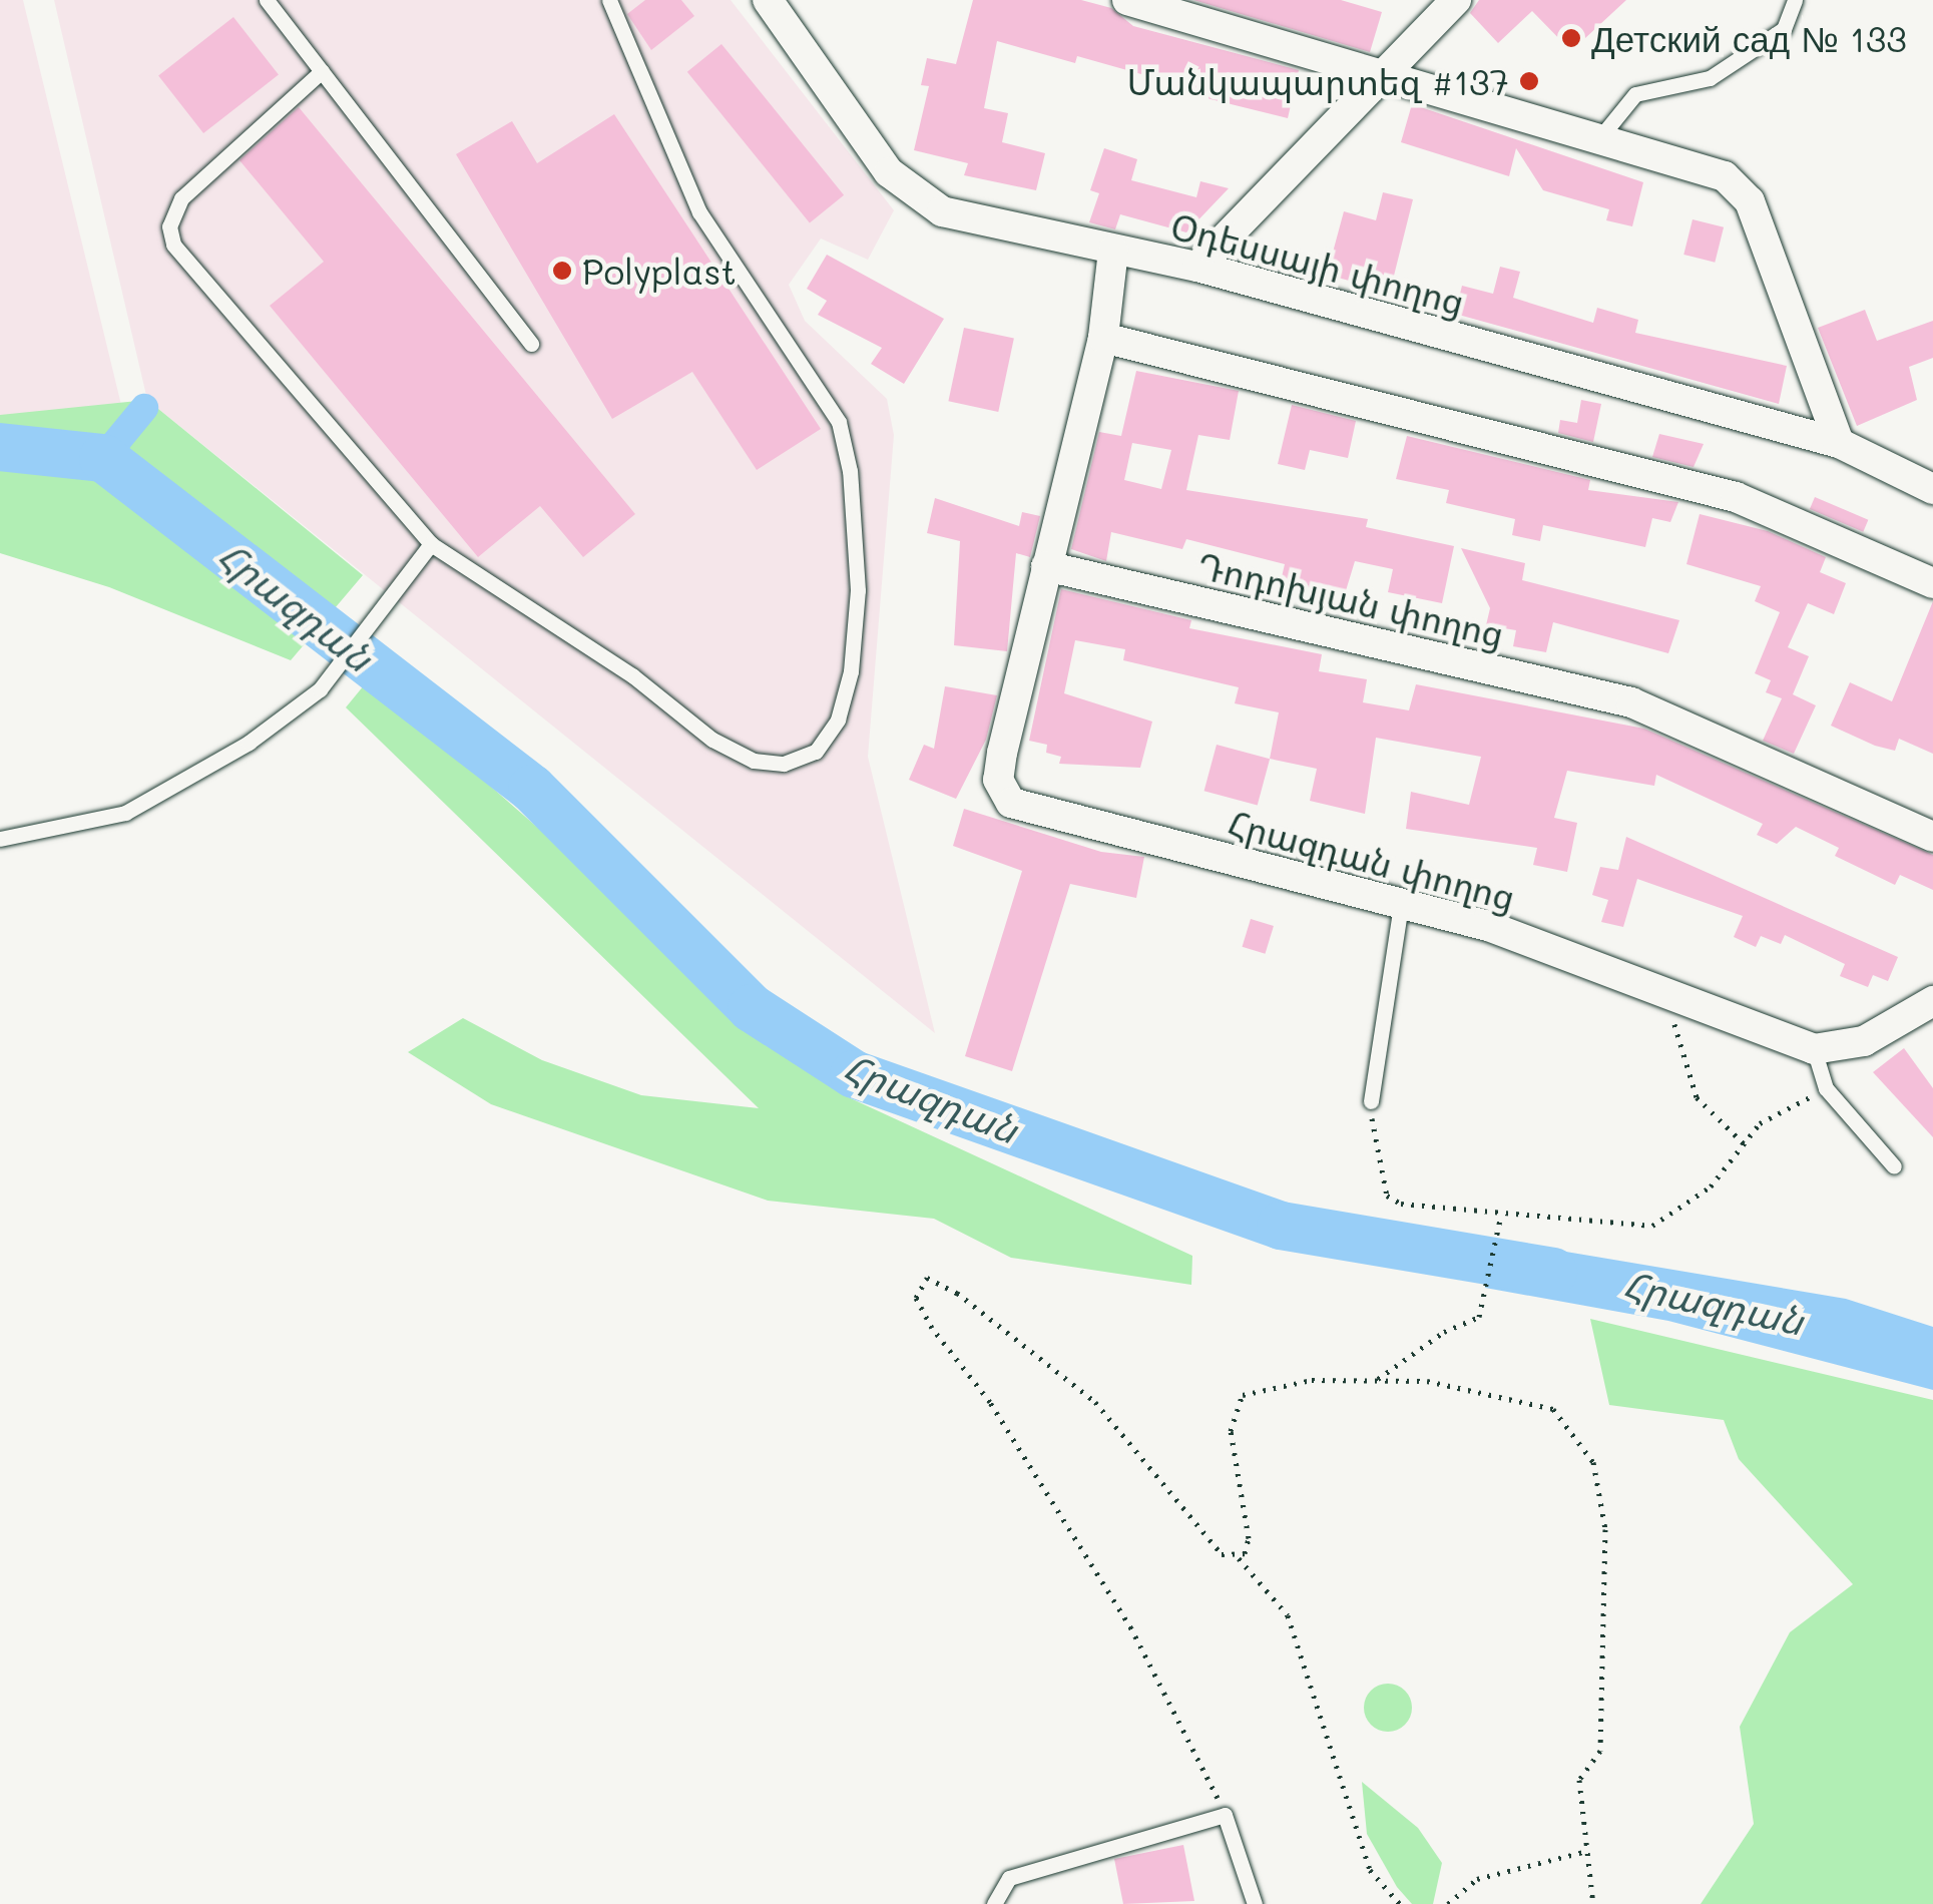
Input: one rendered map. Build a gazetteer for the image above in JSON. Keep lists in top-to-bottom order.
{
  "streets": {
    "street": ["Օդեսսայի փողոց", "Դոդոխյան փողոց", "Հրազդան փողոց"]
  },
  "crossings": [
    ["Դոդոխյան փողոց", "Հրազդան փողոց"]
  ],
  "water": ["Հրազդան"],
  "places": ["Детский сад № 133", "Մանկապարտեզ #137", "Polyplast"]
}
